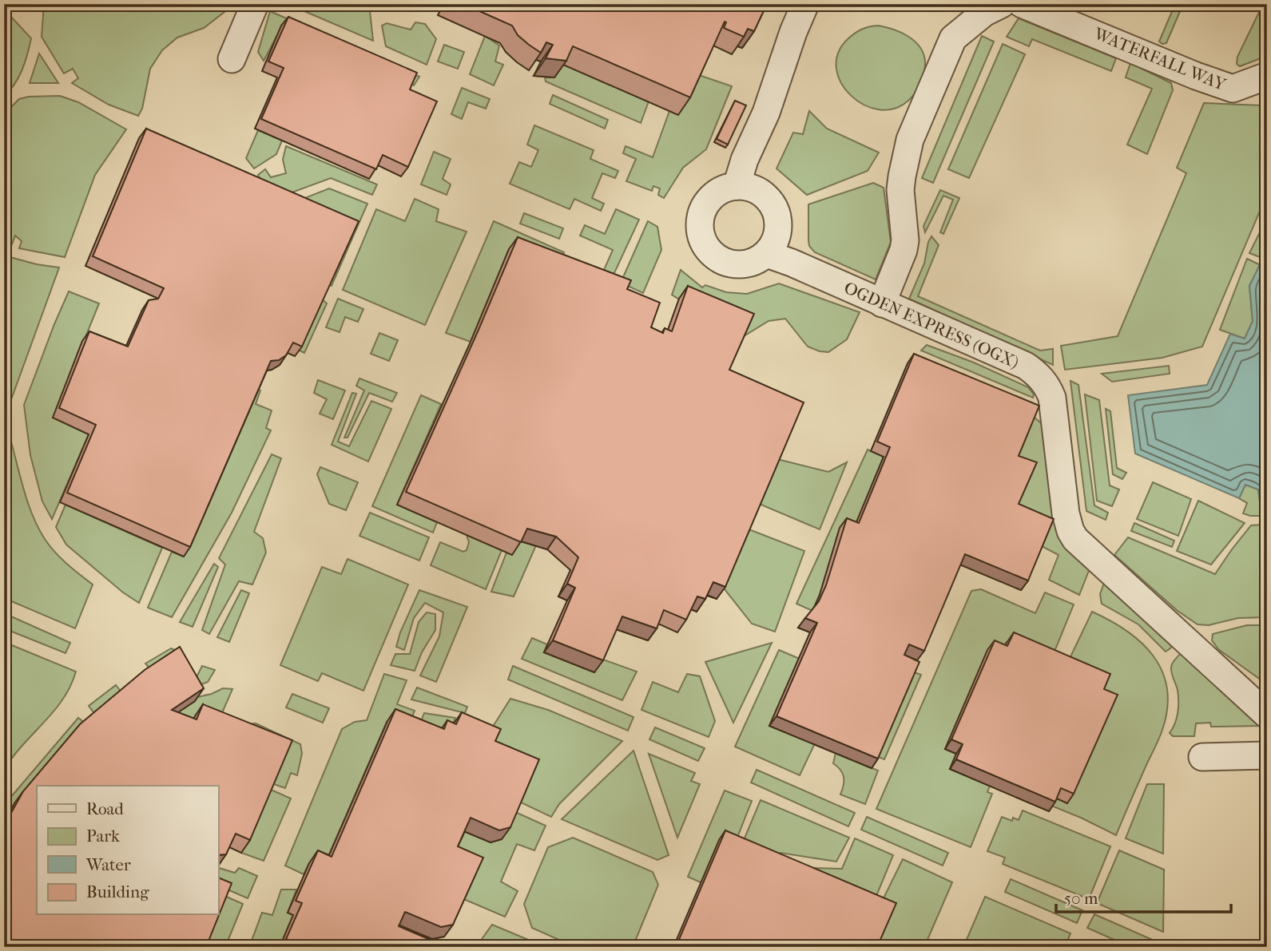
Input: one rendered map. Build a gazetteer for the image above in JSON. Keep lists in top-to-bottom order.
{
  "streets": {
    "street": ["WATERFALL WAY", "OGDEN EXPRESS (OGX)"]
  },
  "legend": [
    "Road",
    "Park",
    "Water",
    "Building"
  ],
  "scale_bar": "50 m"
}
